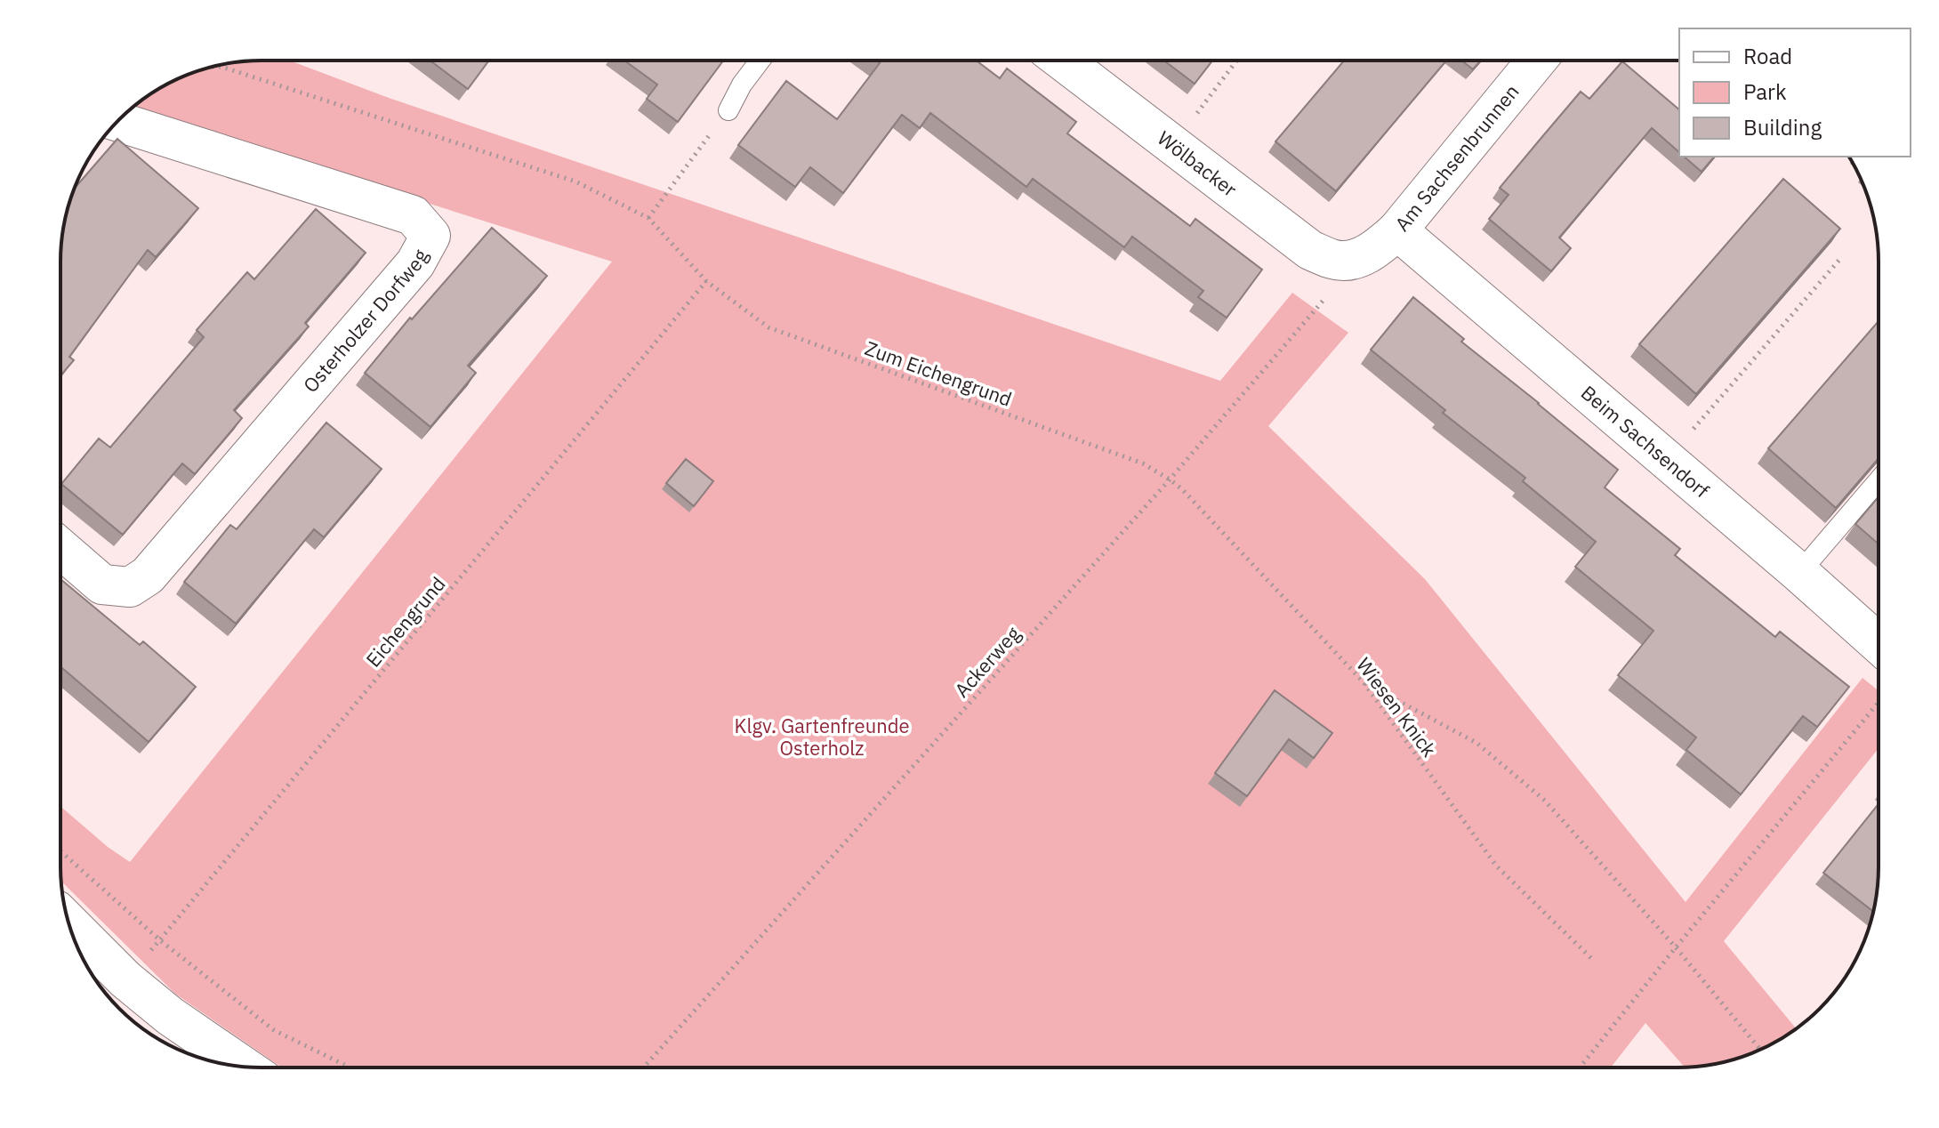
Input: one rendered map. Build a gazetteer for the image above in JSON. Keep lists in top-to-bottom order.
{
  "streets": {
    "street": [
      "Am Sachsenbrunnen",
      "Wölbacker",
      "Osterholzer Dorfweg",
      "Beim Sachsendorf"
    ],
    "path": [
      "Zum Eichengrund",
      "Eichengrund",
      "Ackerweg",
      "Wiesen Knick"
    ]
  },
  "crossings": [
    ["Am Sachsenbrunnen", "Wölbacker"],
    ["Am Sachsenbrunnen", "Beim Sachsendorf"],
    ["Am Sachsenbrunnen", "Ackerweg"],
    ["Wölbacker", "Ackerweg"],
    ["Zum Eichengrund", "Eichengrund"],
    ["Zum Eichengrund", "Ackerweg"],
    ["Zum Eichengrund", "Wiesen Knick"],
    ["Ackerweg", "Wiesen Knick"]
  ],
  "parks": ["Klgv. Gartenfreunde Osterholz"],
  "legend": ["Road", "Park", "Building"]
}
